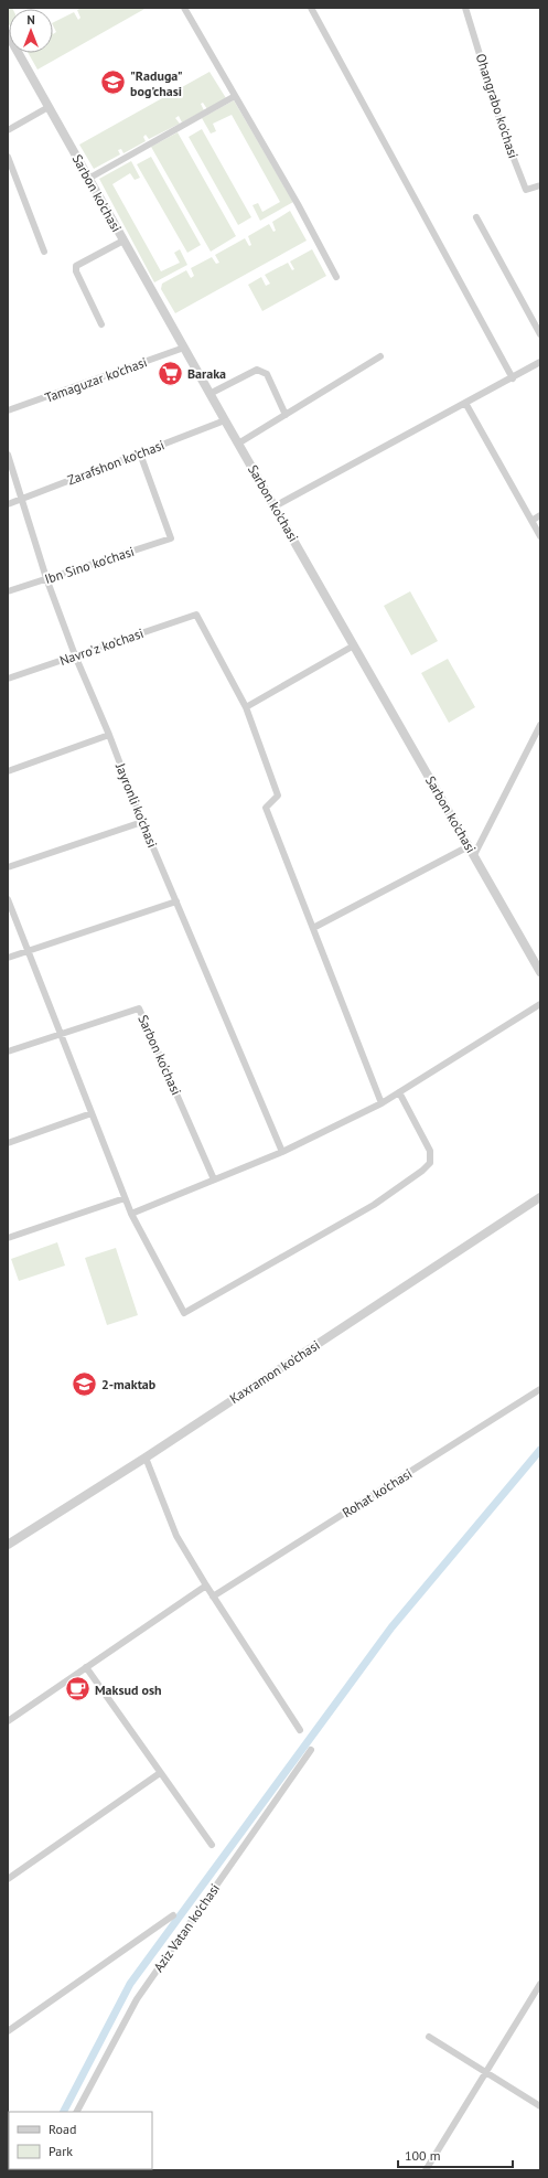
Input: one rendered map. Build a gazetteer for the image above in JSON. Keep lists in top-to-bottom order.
{
  "streets": {
    "street": [
      "Ohangrabo ko'chasi",
      "Sarbon ko'chasi",
      "Tamaguzar ko'chasi",
      "Zarafshon ko'chasi",
      "Ibn Sino ko'chasi",
      "Navro'z ko'chasi",
      "Jayronli ko'chasi",
      "Kaxramon ko'chasi",
      "Rohat ko'chasi",
      "Aziz Vatan ko'chasi"
    ]
  },
  "crossings": [
    ["Sarbon ko'chasi", "Tamaguzar ko'chasi"],
    ["Sarbon ko'chasi", "Zarafshon ko'chasi"],
    ["Zarafshon ko'chasi", "Ibn Sino ko'chasi"],
    ["Zarafshon ko'chasi", "Jayronli ko'chasi"],
    ["Ibn Sino ko'chasi", "Jayronli ko'chasi"],
    ["Navro'z ko'chasi", "Jayronli ko'chasi"]
  ],
  "places": {
    "school or university": ["\"Raduga\" bog'chasi", "2-maktab"],
    "supermarket": ["Baraka"],
    "cafe": ["Maksud osh"]
  },
  "legend": ["Road", "Park"],
  "scale_bar": "100 m",
  "north": "top"
}
